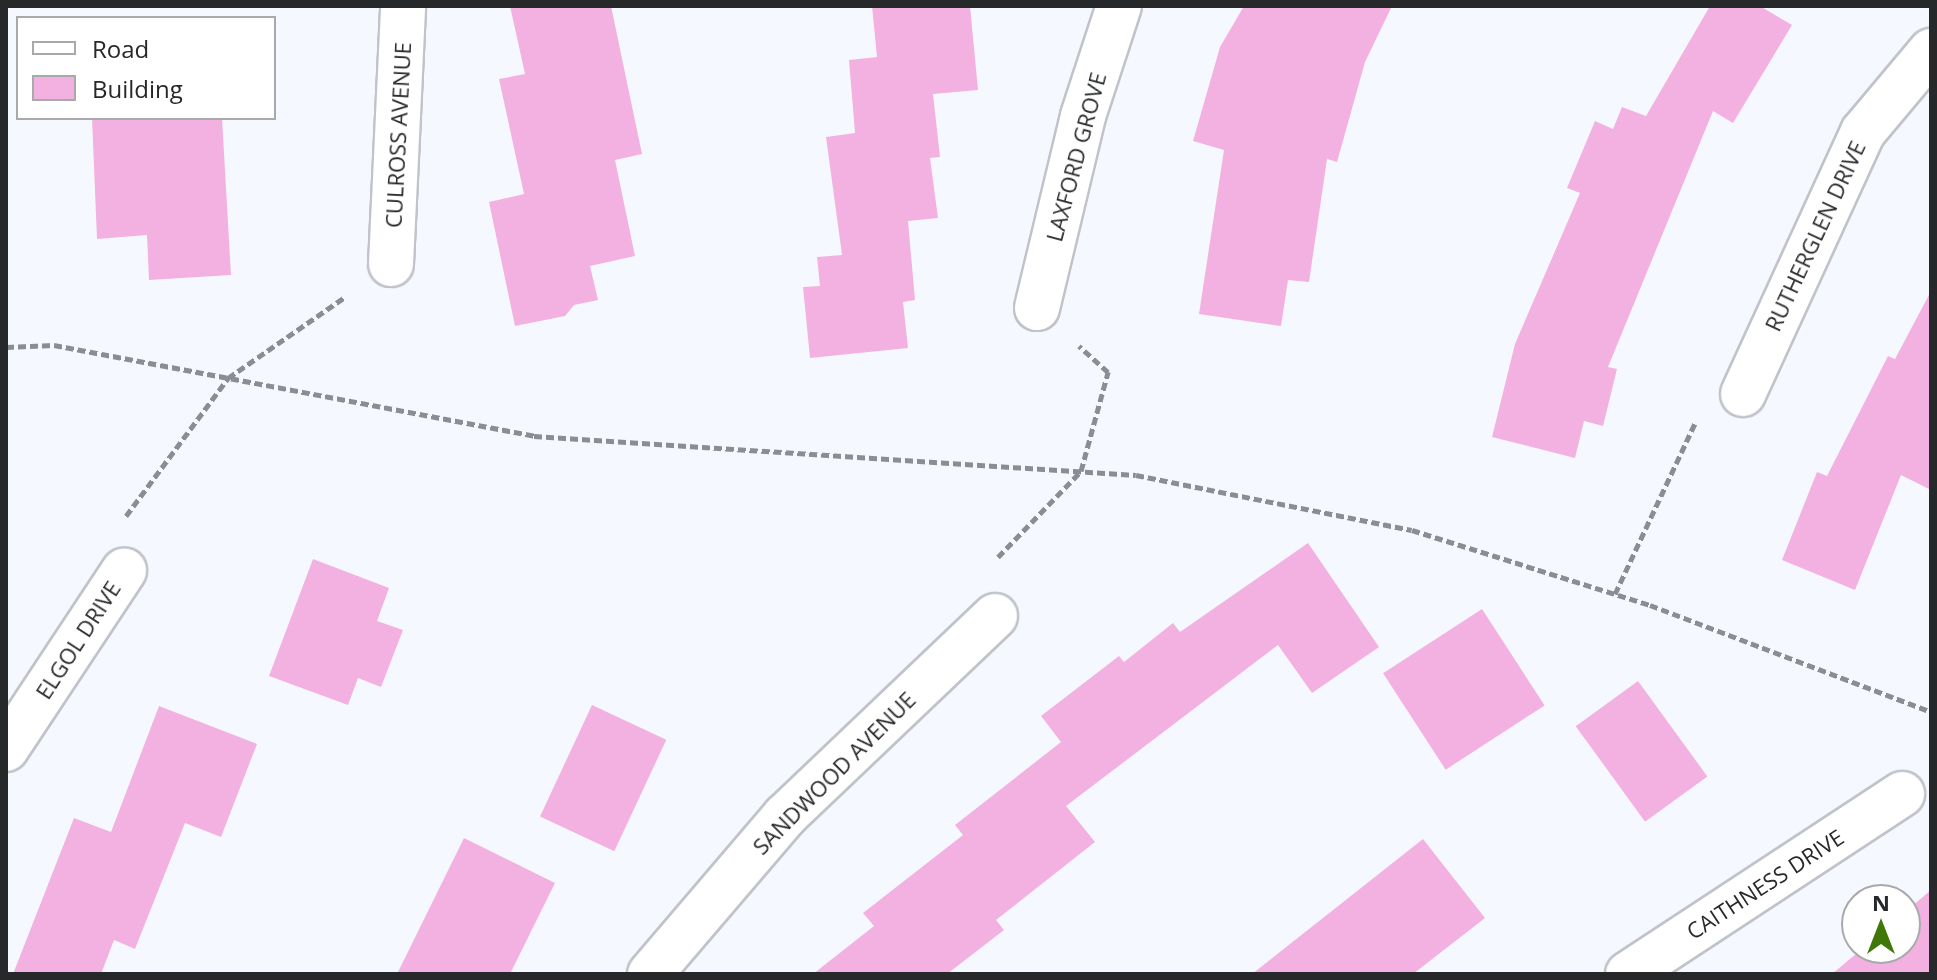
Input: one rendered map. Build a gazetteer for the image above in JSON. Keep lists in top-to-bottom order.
{
  "streets": {
    "street": [
      "CULROSS AVENUE",
      "LAXFORD GROVE",
      "RUTHERGLEN DRIVE",
      "ELGOL DRIVE",
      "SANDWOOD AVENUE",
      "CAITHNESS DRIVE"
    ]
  },
  "legend": ["Road", "Building"],
  "north": "top"
}
